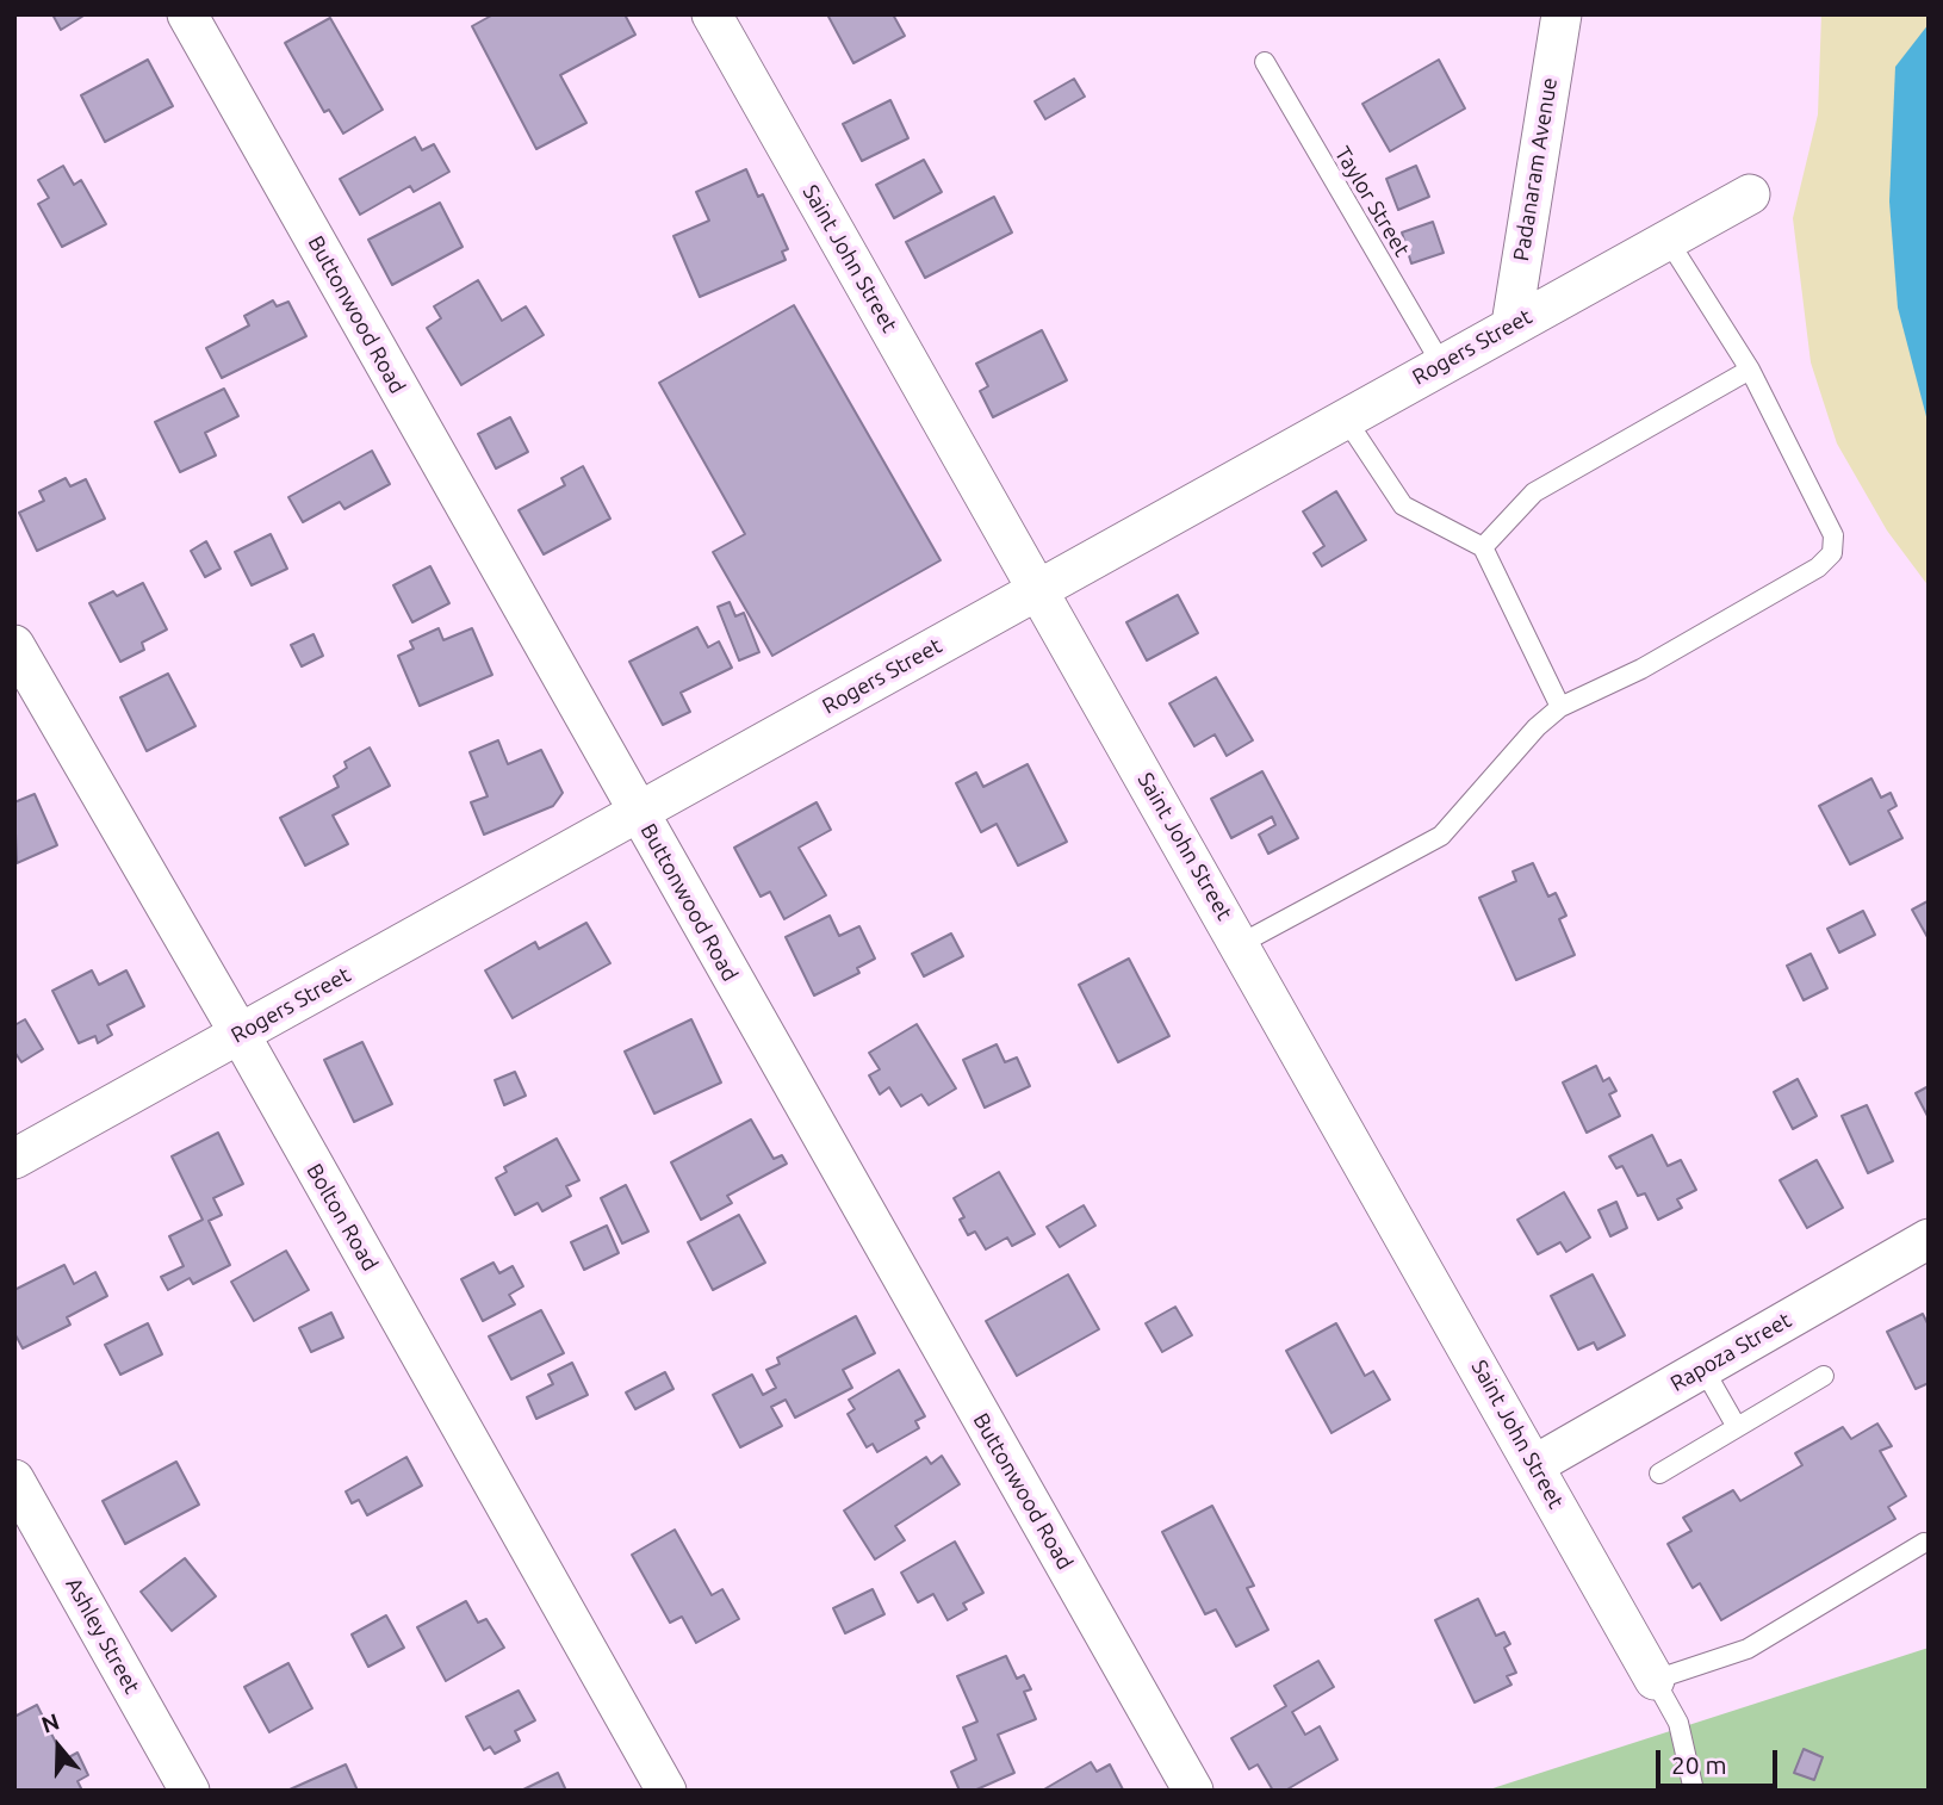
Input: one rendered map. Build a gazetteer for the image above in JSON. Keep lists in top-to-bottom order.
{
  "streets": {
    "street": [
      "Padanaram Avenue",
      "Saint John Street",
      "Buttonwood Road",
      "Rogers Street",
      "Bolton Road",
      "Rapoza Street",
      "Ashley Street"
    ],
    "lane": ["Taylor Street"]
  },
  "crossings": [
    ["Padanaram Avenue", "Rogers Street"],
    ["Taylor Street", "Rogers Street"],
    ["Saint John Street", "Rogers Street"],
    ["Saint John Street", "Rapoza Street"],
    ["Buttonwood Road", "Rogers Street"],
    ["Rogers Street", "Bolton Road"]
  ],
  "scale_bar": "20 m",
  "north": "top"
}
